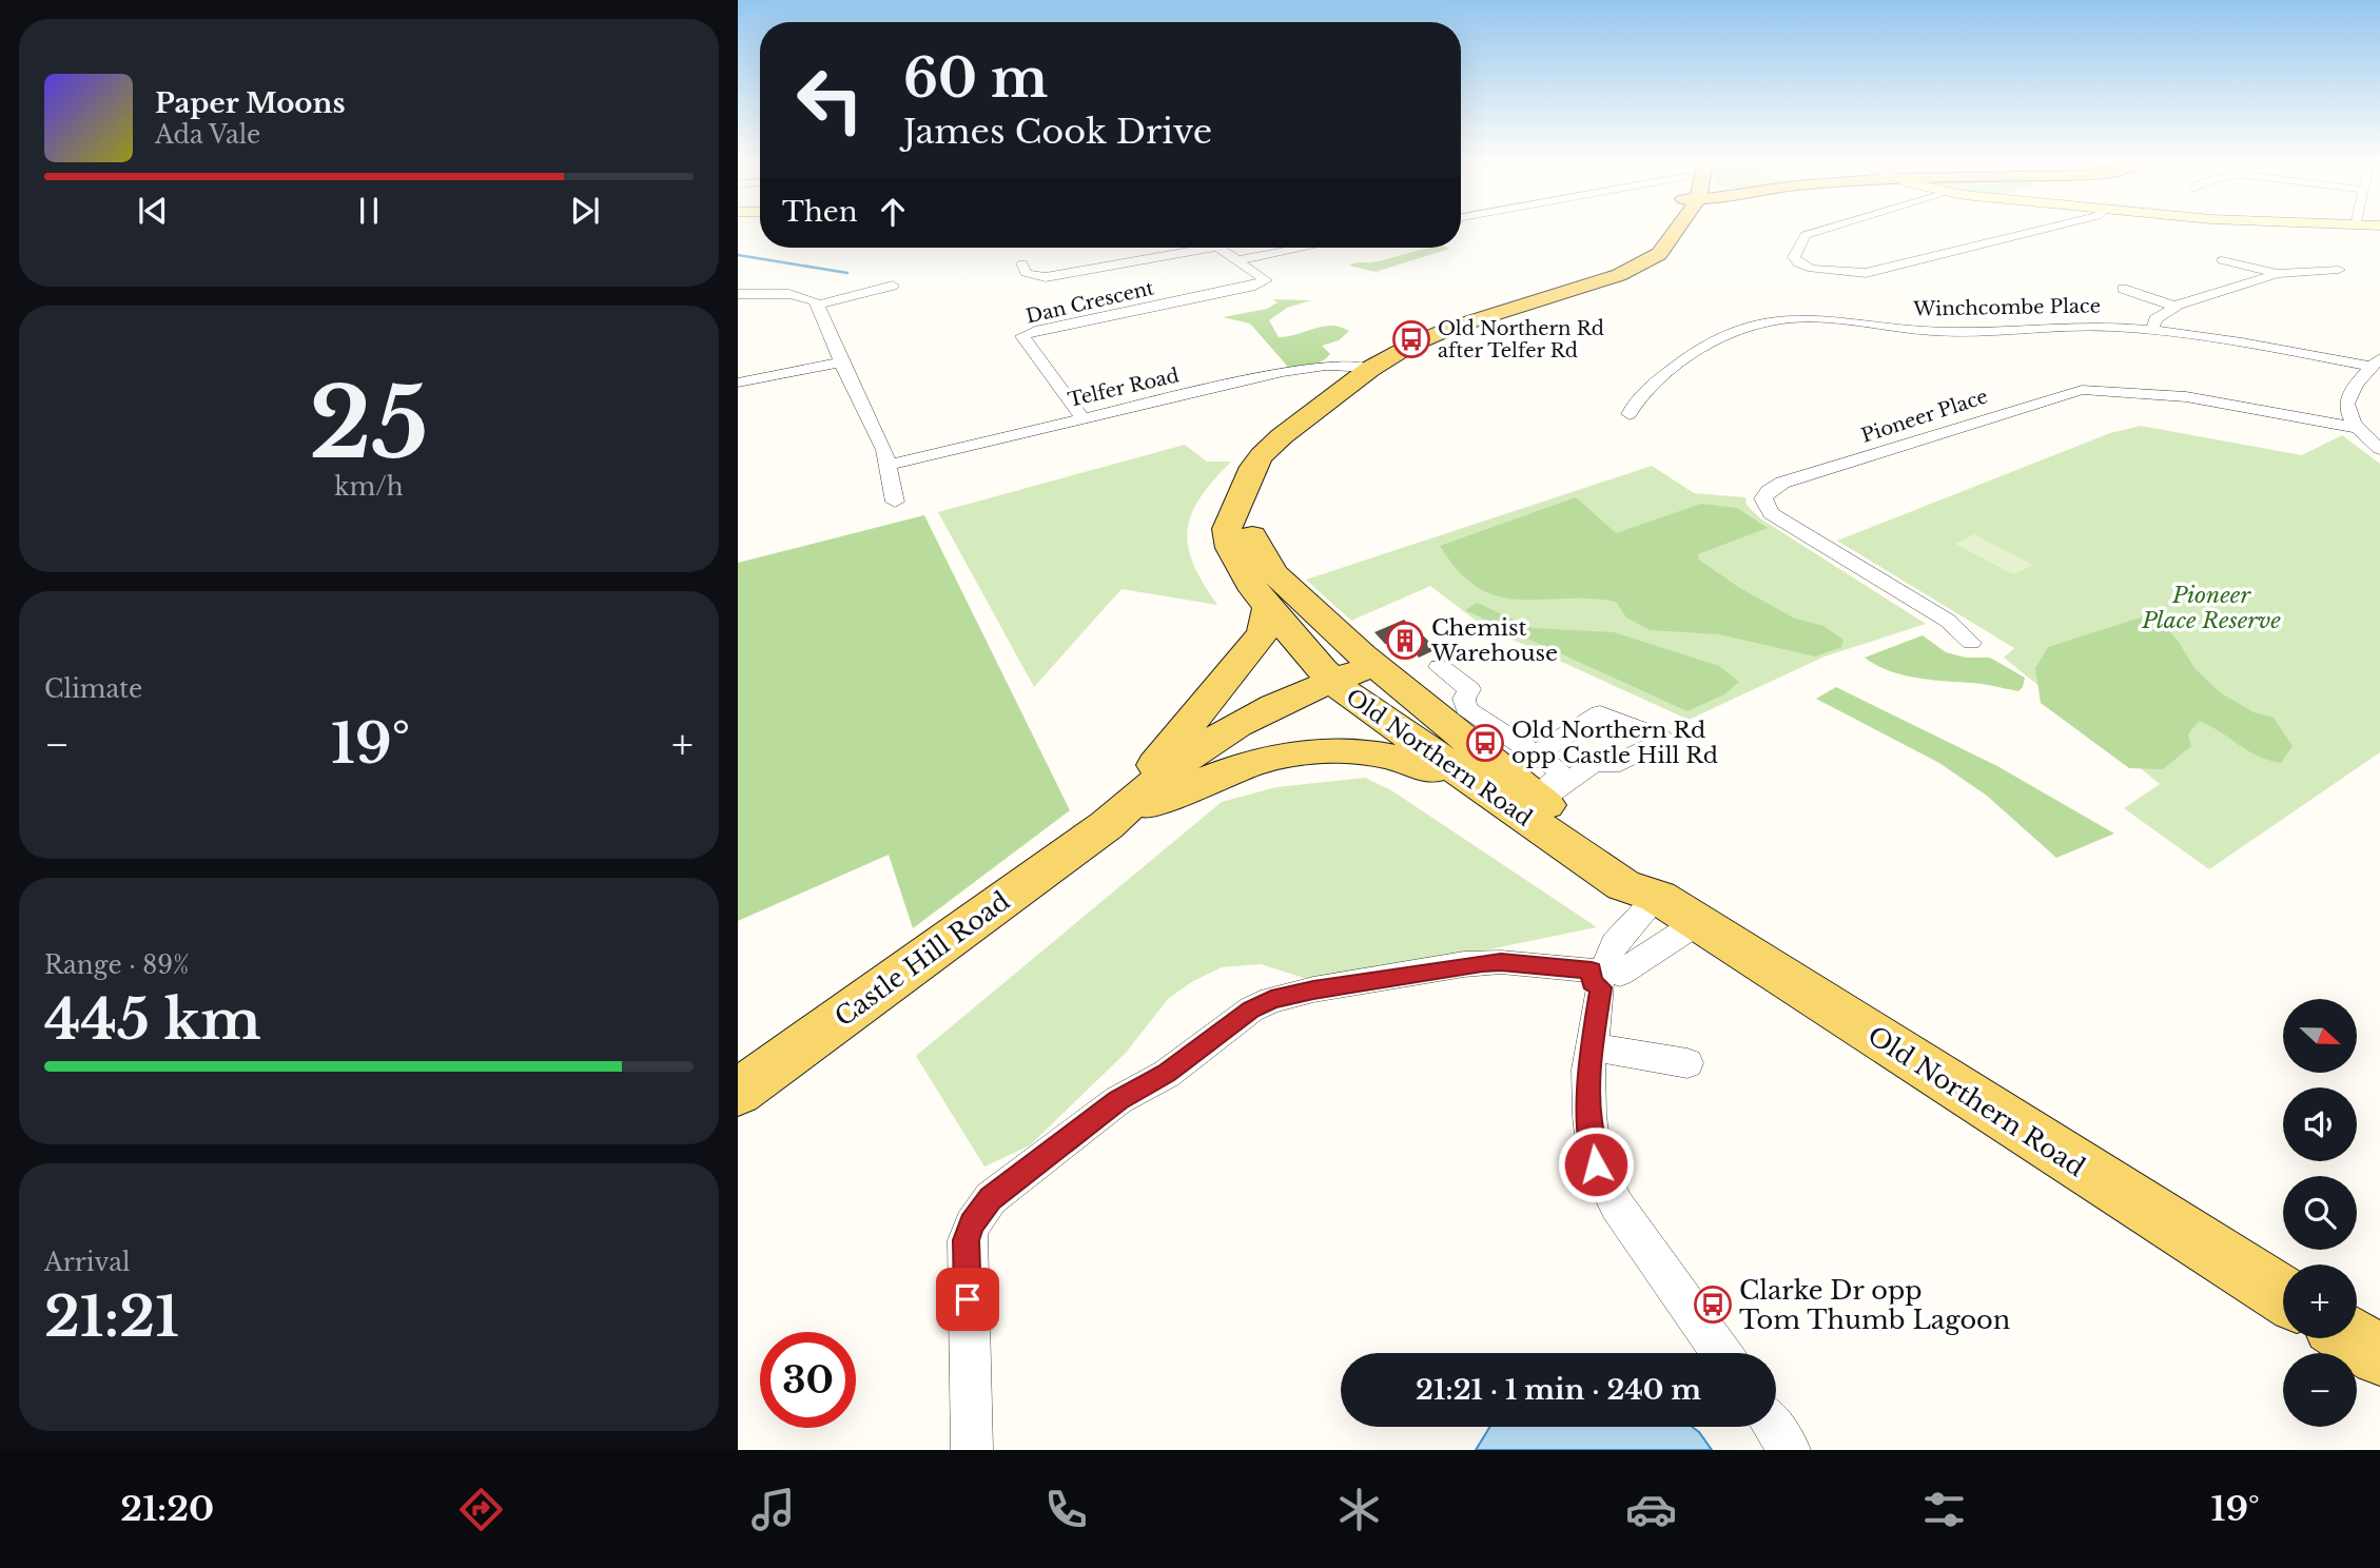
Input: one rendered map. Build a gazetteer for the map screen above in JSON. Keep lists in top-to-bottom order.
{
  "streets": {
    "main road": ["Old Northern Road", "Castle Hill Road"],
    "street": [
      "Dan Crescent",
      "Winchcombe Place",
      "Telfer Road",
      "Pioneer Place"
    ]
  },
  "crossings": [
    ["Dan Crescent", "Telfer Road"],
    ["Telfer Road", "Old Northern Road"],
    ["Old Northern Road", "Castle Hill Road"]
  ],
  "parks": ["Pioneer Place Reserve"],
  "places": {
    "bus stop": ["Old Northern Rd after Telfer Rd", "Old Northern Rd opp Castle Hill Rd", "Clarke Dr opp Tom Thumb Lagoon"],
    "building": ["Chemist Warehouse"]
  },
  "north": "right",
  "page": {
    "turn": ["60 m", "James Cook Drive"],
    "song": ["Paper Moons", "Ada Vale"],
    "then": "Then",
    "tile": [
      ["25", "km/h"],
      "Climate",
      ["Range · 89%", "445 km"],
      ["Arrival", "21:21"]
    ],
    "heat": ["−", "19°", "+"],
    "map_buttons": ["+", "−"],
    "limit": "30",
    "trip": "21:21 · 1 min · 240 m",
    "tabs": ["21:20", "19°"]
  }
}
